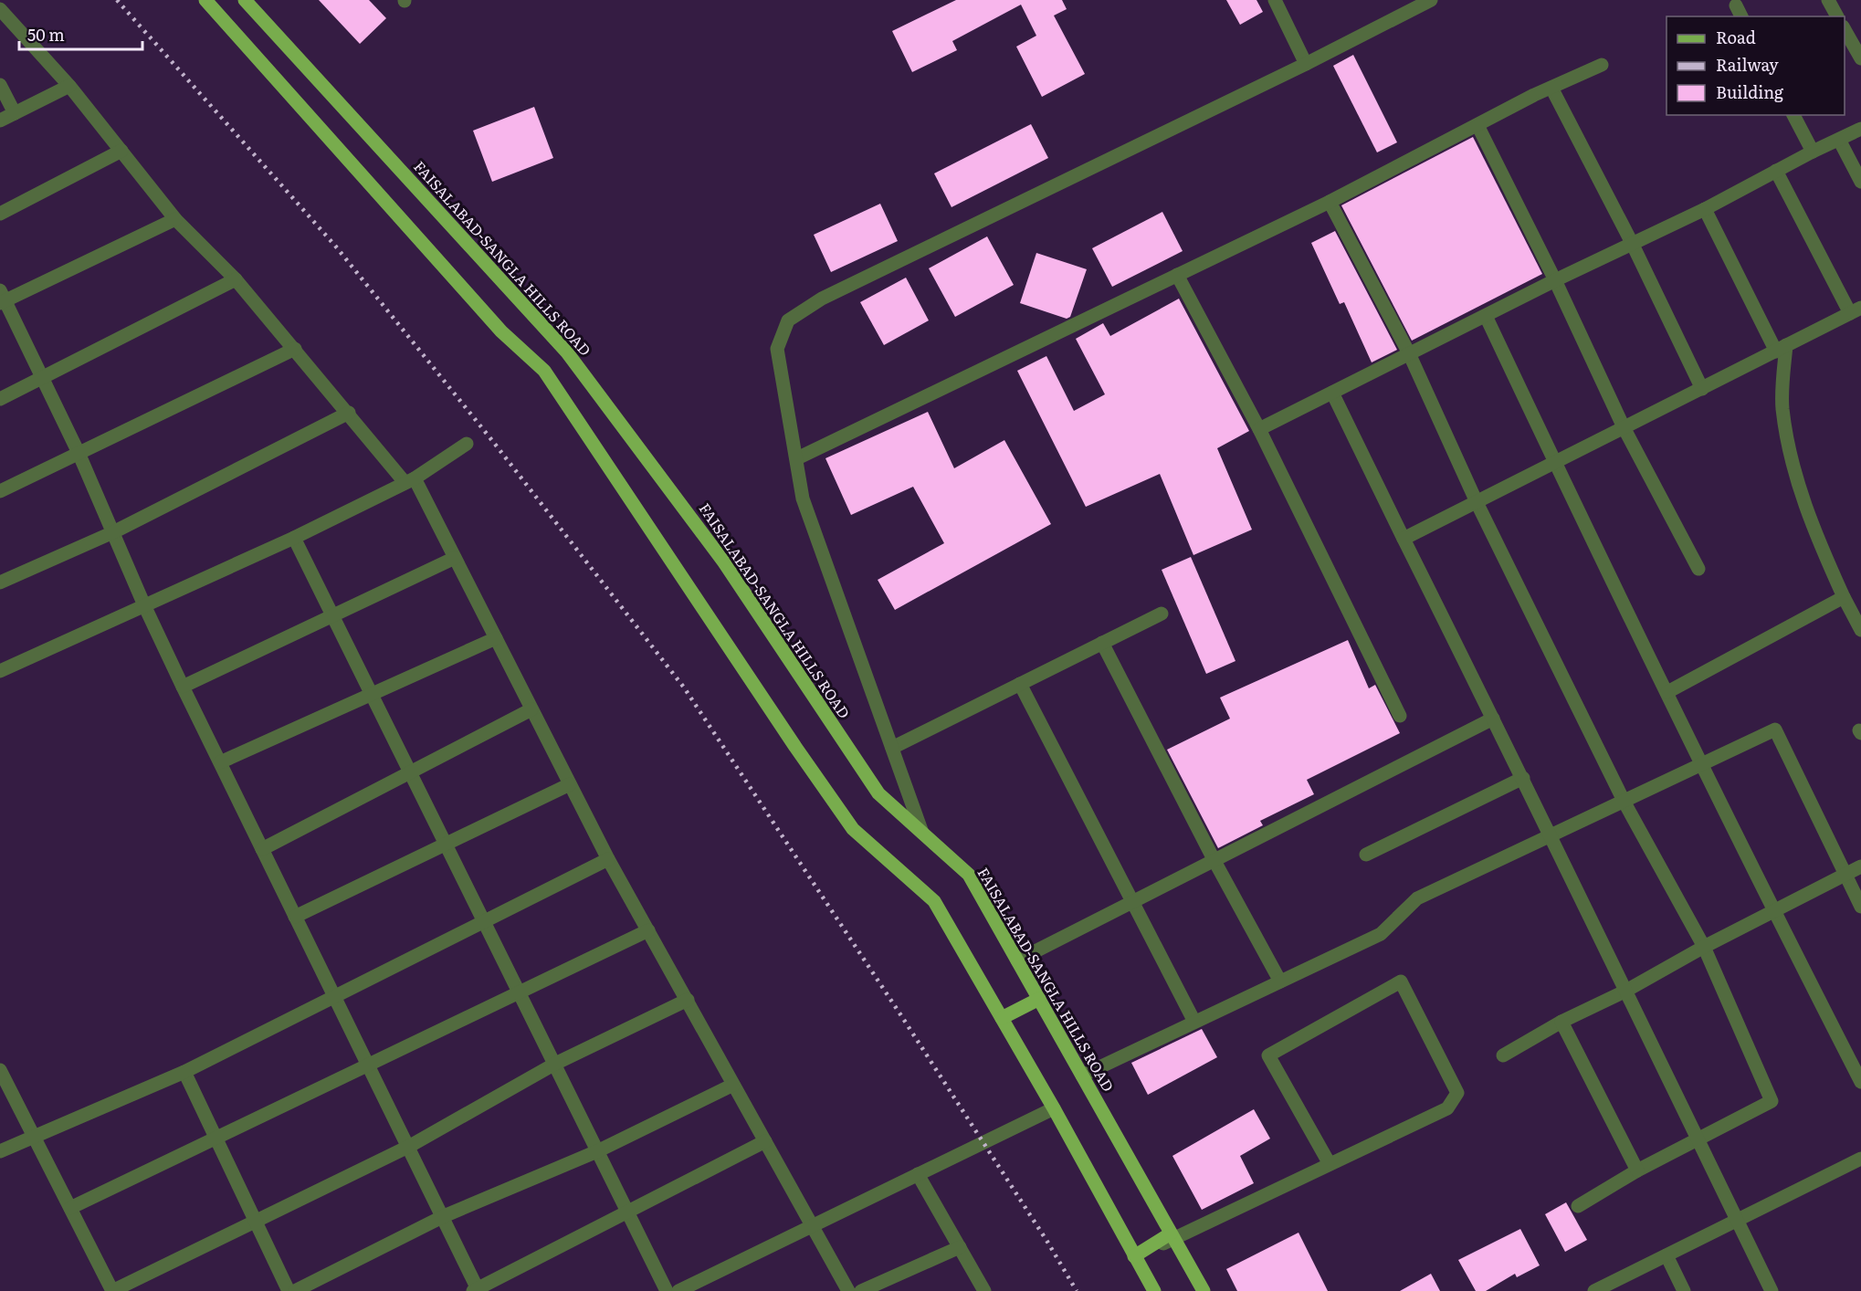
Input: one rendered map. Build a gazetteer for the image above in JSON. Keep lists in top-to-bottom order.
{
  "streets": {
    "main road": ["FAISALABAD-SANGLA HILLS ROAD"]
  },
  "legend": ["Road", "Railway", "Building"],
  "scale_bar": "50 m"
}
